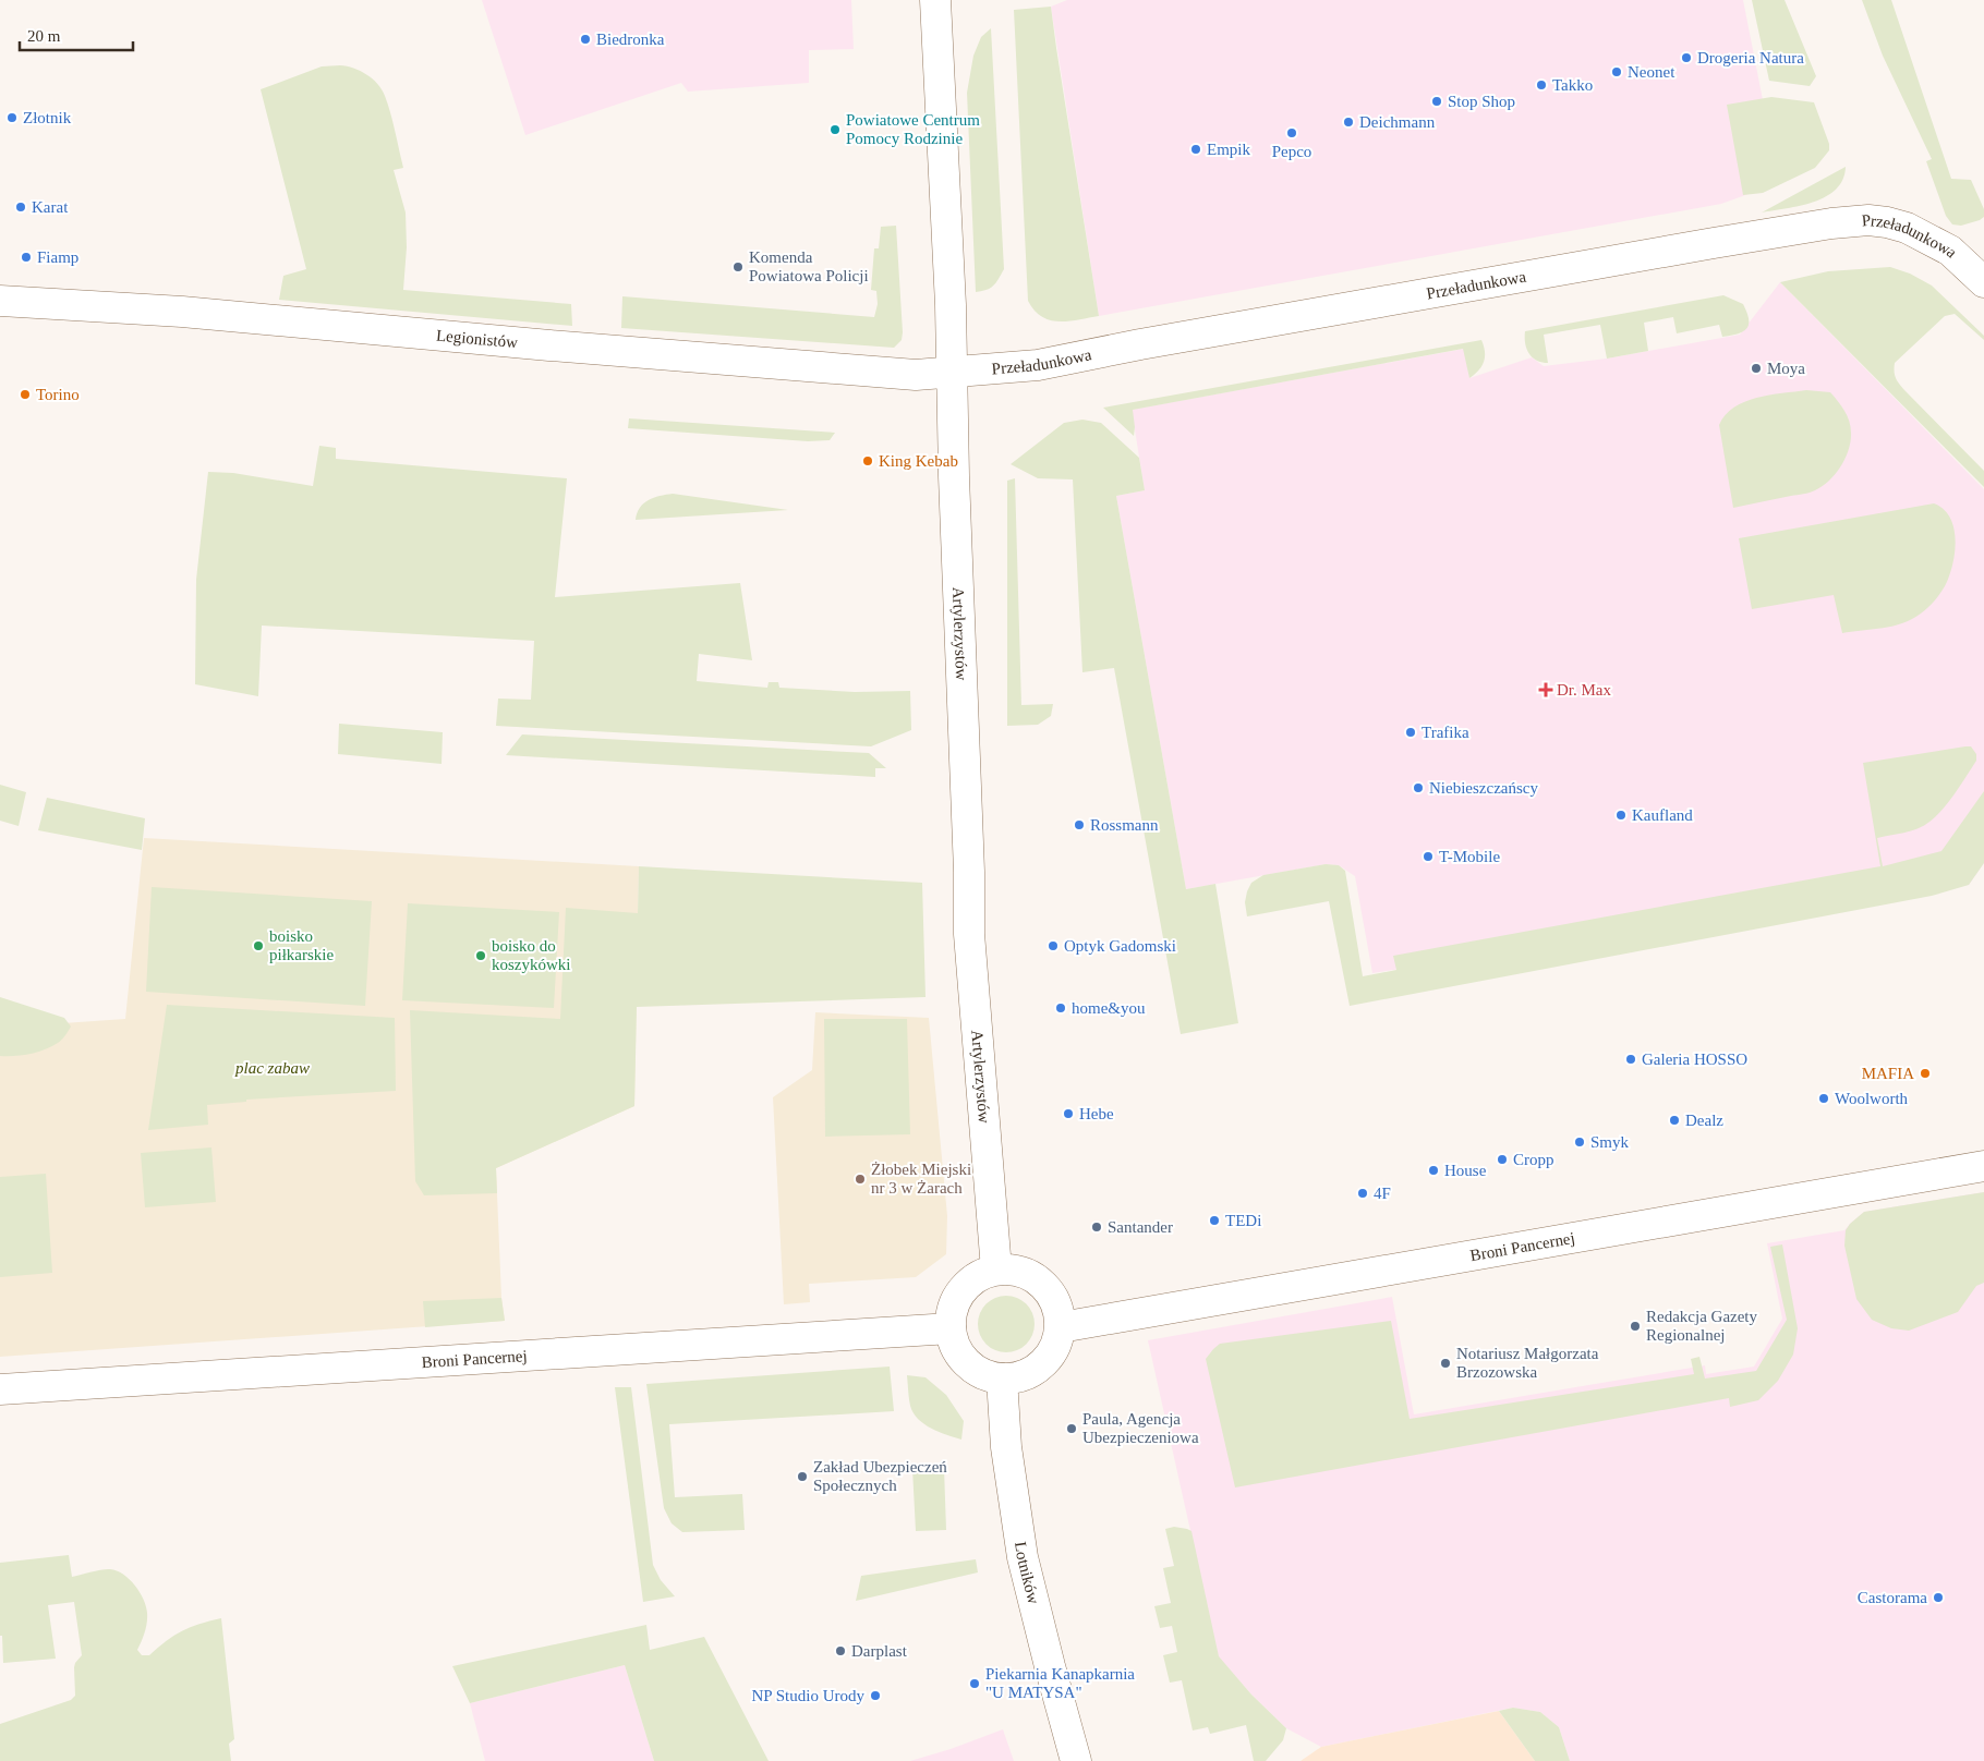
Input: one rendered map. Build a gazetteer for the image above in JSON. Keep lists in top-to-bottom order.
{
  "streets": {
    "street": [
      "Przeładunkowa",
      "Legionistów",
      "Artylerzystów",
      "Broni Pancernej",
      "Lotników"
    ]
  },
  "crossings": [
    ["Przeładunkowa", "Legionistów"],
    ["Przeładunkowa", "Artylerzystów"],
    ["Legionistów", "Artylerzystów"],
    ["Artylerzystów", "Broni Pancernej"],
    ["Artylerzystów", "Lotników"],
    ["Broni Pancernej", "Lotników"]
  ],
  "parks": ["plac zabaw"],
  "places": {
    "other": [
      "Biedronka",
      "Drogeria Natura",
      "Neonet",
      "Takko",
      "Stop Shop",
      "Złotnik",
      "Deichmann",
      "Powiatowe Centrum Pomocy Rodzinie",
      "Pepco",
      "Empik",
      "Karat",
      "Fiamp",
      "Komenda Powiatowa Policji",
      "Moya",
      "Torino",
      "King Kebab",
      "Trafika",
      "Niebieszczańscy",
      "Kaufland",
      "Rossmann",
      "T-Mobile",
      "boisko piłkarskie",
      "Optyk Gadomski",
      "boisko do koszykówki",
      "home&you",
      "Galeria HOSSO",
      "MAFIA",
      "Woolworth",
      "Hebe",
      "Dealz",
      "Smyk",
      "Cropp",
      "House",
      "Żłobek Miejski nr 3 w Żarach",
      "4F",
      "TEDi",
      "Santander",
      "Redakcja Gazety Regionalnej",
      "Notariusz Małgorzata Brzozowska",
      "Paula, Agencja Ubezpieczeniowa",
      "Zakład Ubezpieczeń Społecznych",
      "Castorama",
      "Darplast",
      "Piekarnia Kanapkarnia \"U MATYSA\"",
      "NP Studio Urody"
    ],
    "health": ["Dr. Max"]
  },
  "scale_bar": "20 m"
}
